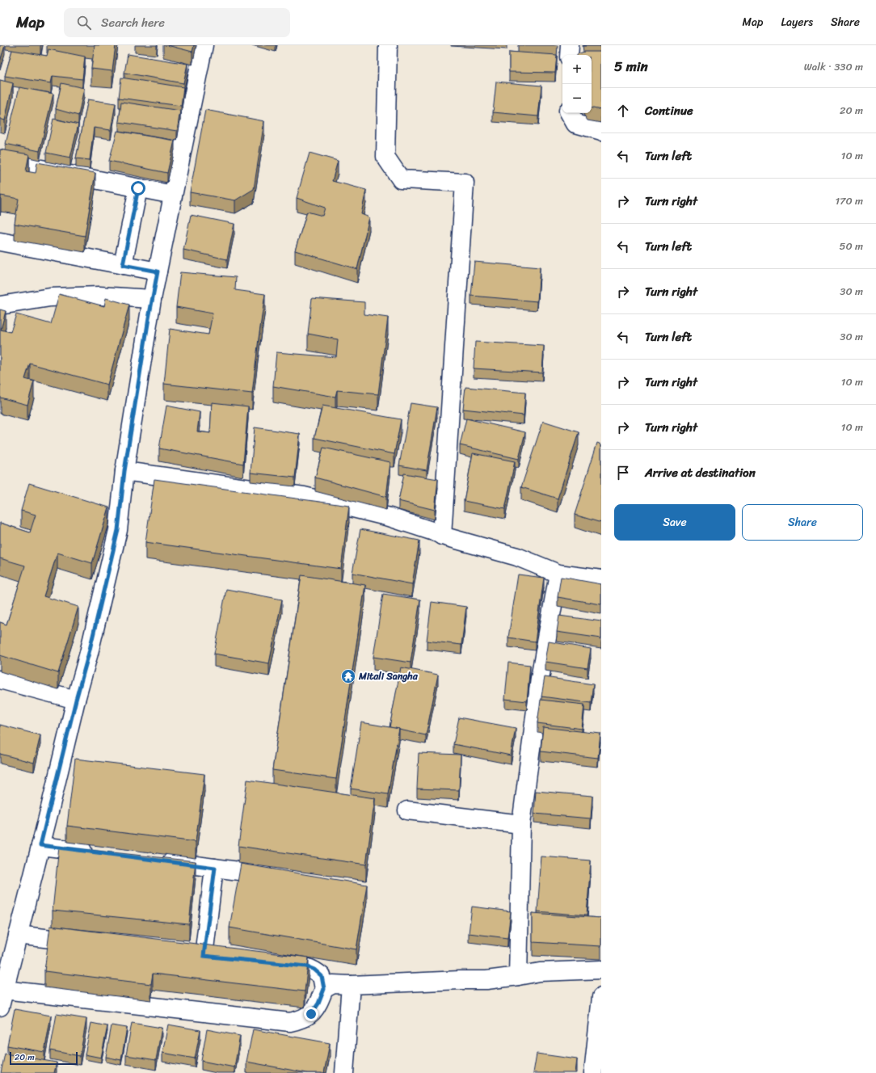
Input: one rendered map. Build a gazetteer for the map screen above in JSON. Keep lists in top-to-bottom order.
{
  "places": {
    "temple": ["Mitali Sangha"]
  },
  "scale_bar": "20 m",
  "page": {
    "header": "Map",
    "search": "Search here",
    "nav": ["Map", "Layers", "Share"],
    "heading": ["5 min", "Walk · 330 m"],
    "map_buttons": ["+", "−"],
    "list": [
      ["Continue", "20 m"],
      ["Turn left", "10 m"],
      ["Turn right", "170 m"],
      ["Turn left", "50 m"],
      ["Turn right", "30 m"],
      ["Turn left", "30 m"],
      ["Turn right", "10 m"],
      ["Turn right", "10 m"],
      "Arrive at destination"
    ],
    "buttons": ["Save", "Share"],
    "scale": "20 m"
  }
}
